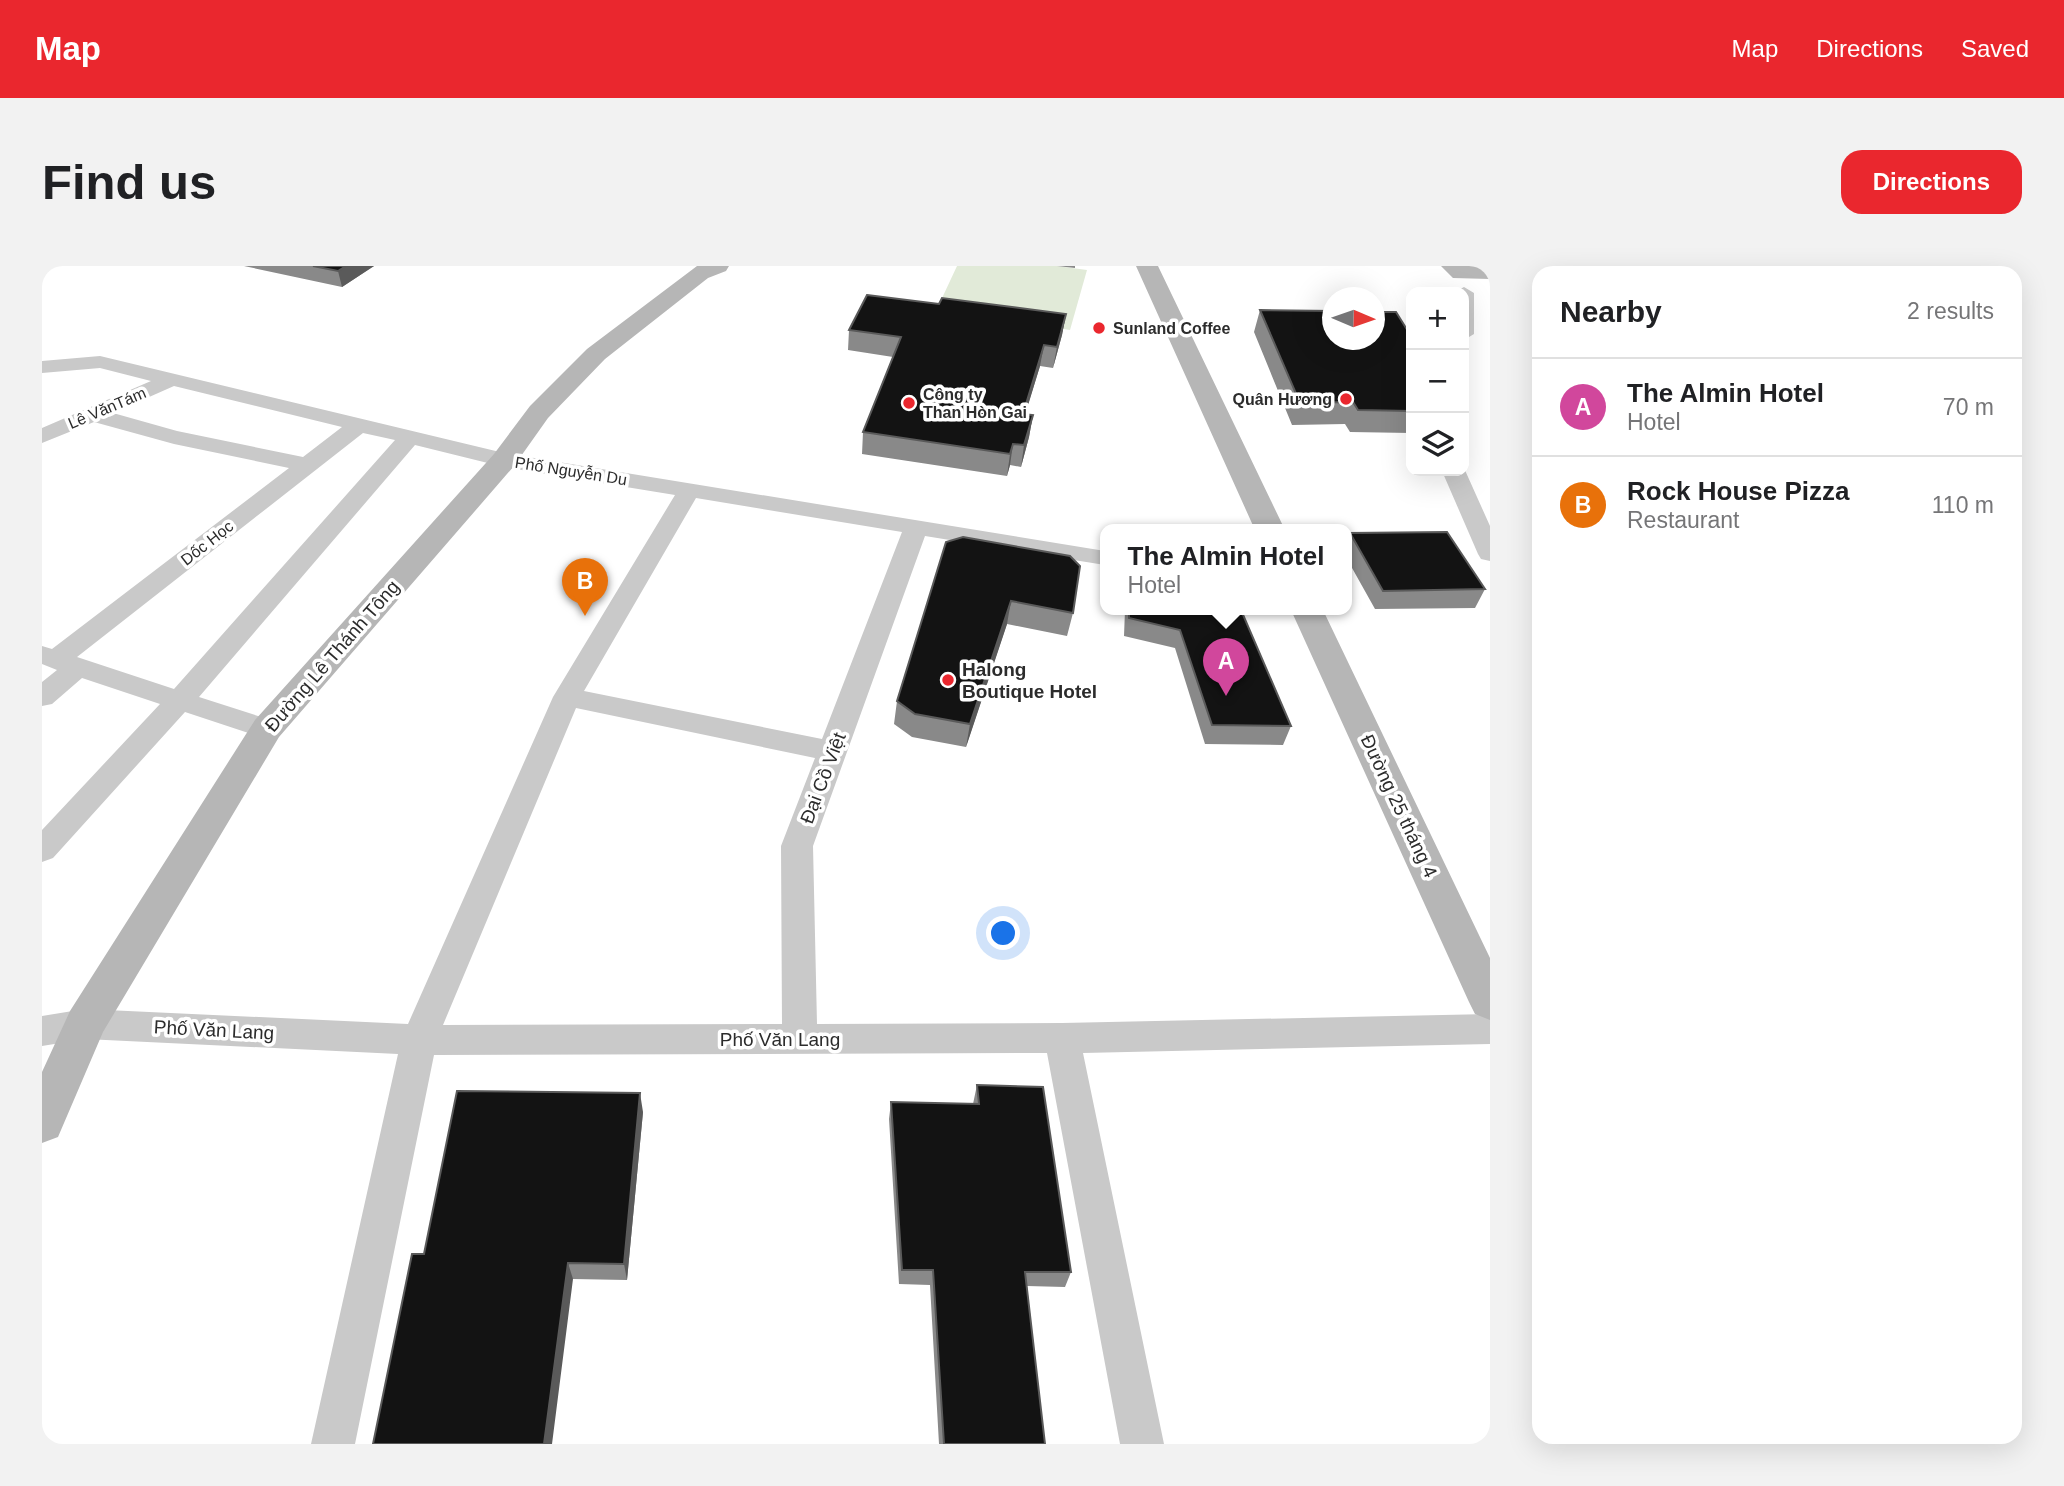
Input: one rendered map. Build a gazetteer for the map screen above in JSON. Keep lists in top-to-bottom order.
{
  "streets": {
    "street": [
      "Lê VănTám",
      "Phố Nguyễn Du",
      "Dốc Học",
      "Đường Lê Thánh Tông",
      "Đại Cồ Việt",
      "Đường 25 tháng 4",
      "Phố Văn Lang"
    ]
  },
  "crossings": [
    ["Lê VănTám", "Phố Nguyễn Du"],
    ["Phố Nguyễn Du", "Dốc Học"],
    ["Phố Nguyễn Du", "Đường Lê Thánh Tông"],
    ["Phố Nguyễn Du", "Đại Cồ Việt"],
    ["Đường Lê Thánh Tông", "Phố Văn Lang"],
    ["Đại Cồ Việt", "Phố Văn Lang"]
  ],
  "places": [
    "Sunland Coffee",
    "Quân Hương",
    "Công ty Than Hòn Gai",
    "Halong Boutique Hotel"
  ],
  "north": "right",
  "page": {
    "header": "Map",
    "nav": ["Map", "Directions", "Saved"],
    "buttons": "Directions",
    "title": "Find us",
    "heading": ["Nearby", "2 results"],
    "map_buttons": ["+", "−"],
    "list": [
      {
        "mark": "A",
        "name": "The Almin Hotel",
        "note": "Hotel",
        "value": "70 m"
      },
      {
        "mark": "B",
        "name": "Rock House Pizza",
        "note": "Restaurant",
        "value": "110 m"
      }
    ],
    "popup": ["The Almin Hotel", "Hotel"],
    "pins": ["B", "A"]
  }
}
